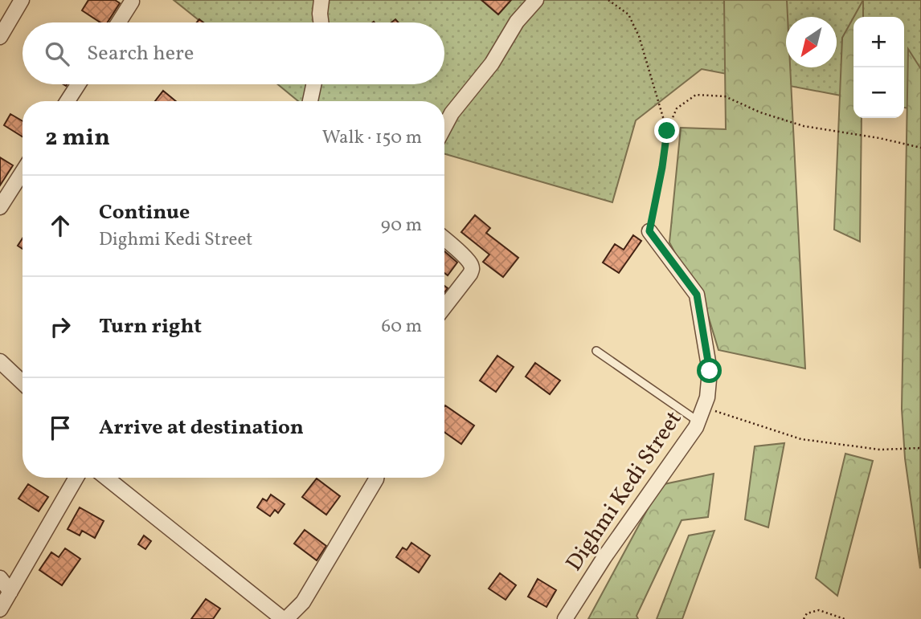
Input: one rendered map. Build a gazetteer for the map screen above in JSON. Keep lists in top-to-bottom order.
{
  "streets": {
    "street": ["Dighmi Kedi Street"]
  },
  "north": "bottom left",
  "page": {
    "map_buttons": ["+", "−"],
    "search": "Search here",
    "heading": ["2 min", "Walk · 150 m"],
    "list": [
      ["Continue", "Dighmi Kedi Street", "90 m"],
      ["Turn right", "60 m"],
      "Arrive at destination"
    ]
  }
}
